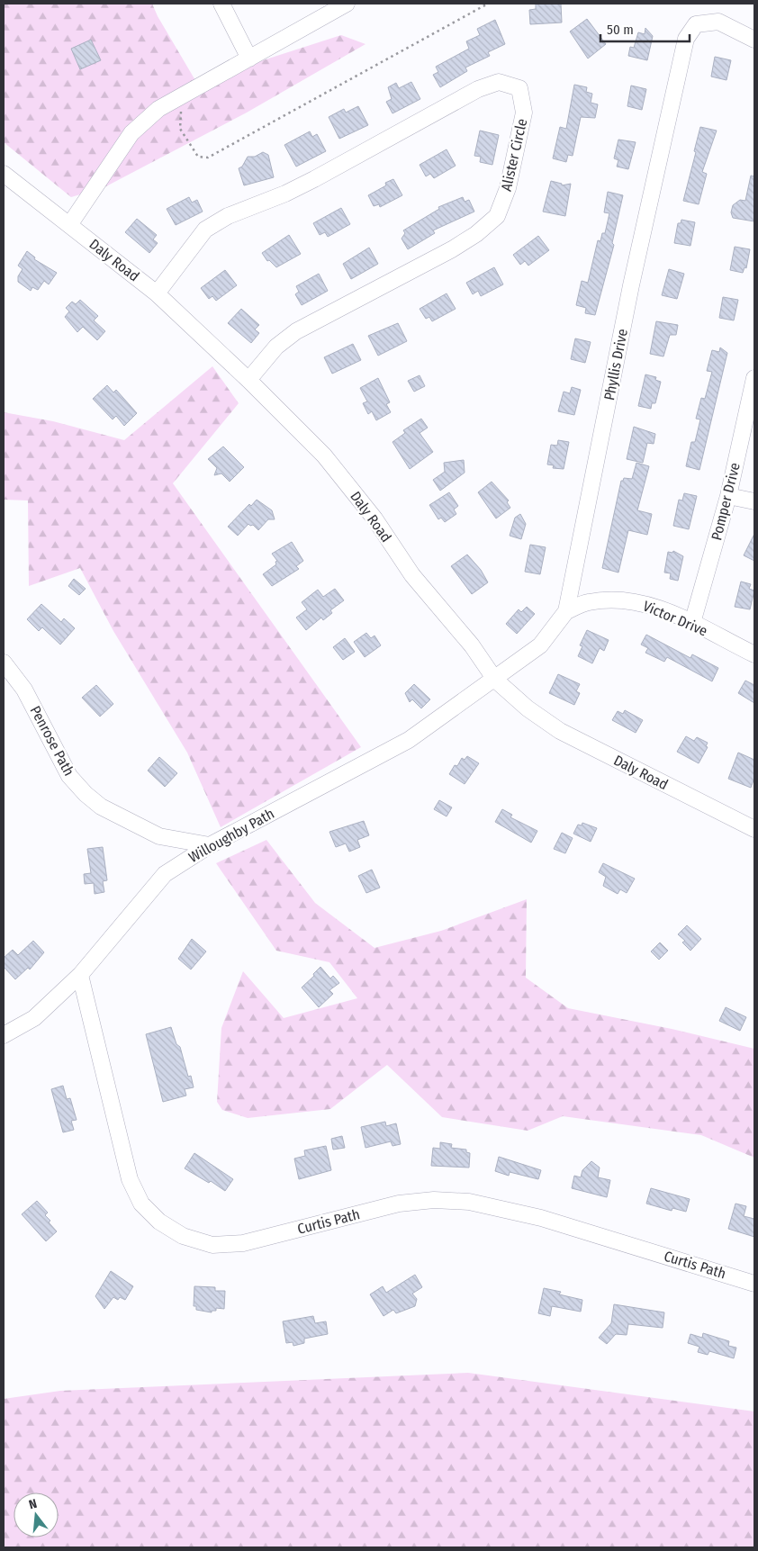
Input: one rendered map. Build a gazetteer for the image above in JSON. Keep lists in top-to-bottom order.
{
  "streets": {
    "street": [
      "Alister Circle",
      "Daly Road",
      "Phyllis Drive",
      "Pomper Drive",
      "Victor Drive",
      "Penrose Path",
      "Willoughby Path",
      "Curtis Path"
    ]
  },
  "crossings": [
    ["Alister Circle", "Daly Road"],
    ["Daly Road", "Phyllis Drive"],
    ["Daly Road", "Willoughby Path"],
    ["Phyllis Drive", "Victor Drive"],
    ["Phyllis Drive", "Willoughby Path"],
    ["Pomper Drive", "Victor Drive"],
    ["Penrose Path", "Willoughby Path"],
    ["Willoughby Path", "Curtis Path"]
  ],
  "scale_bar": "50 m",
  "north": "top"
}
